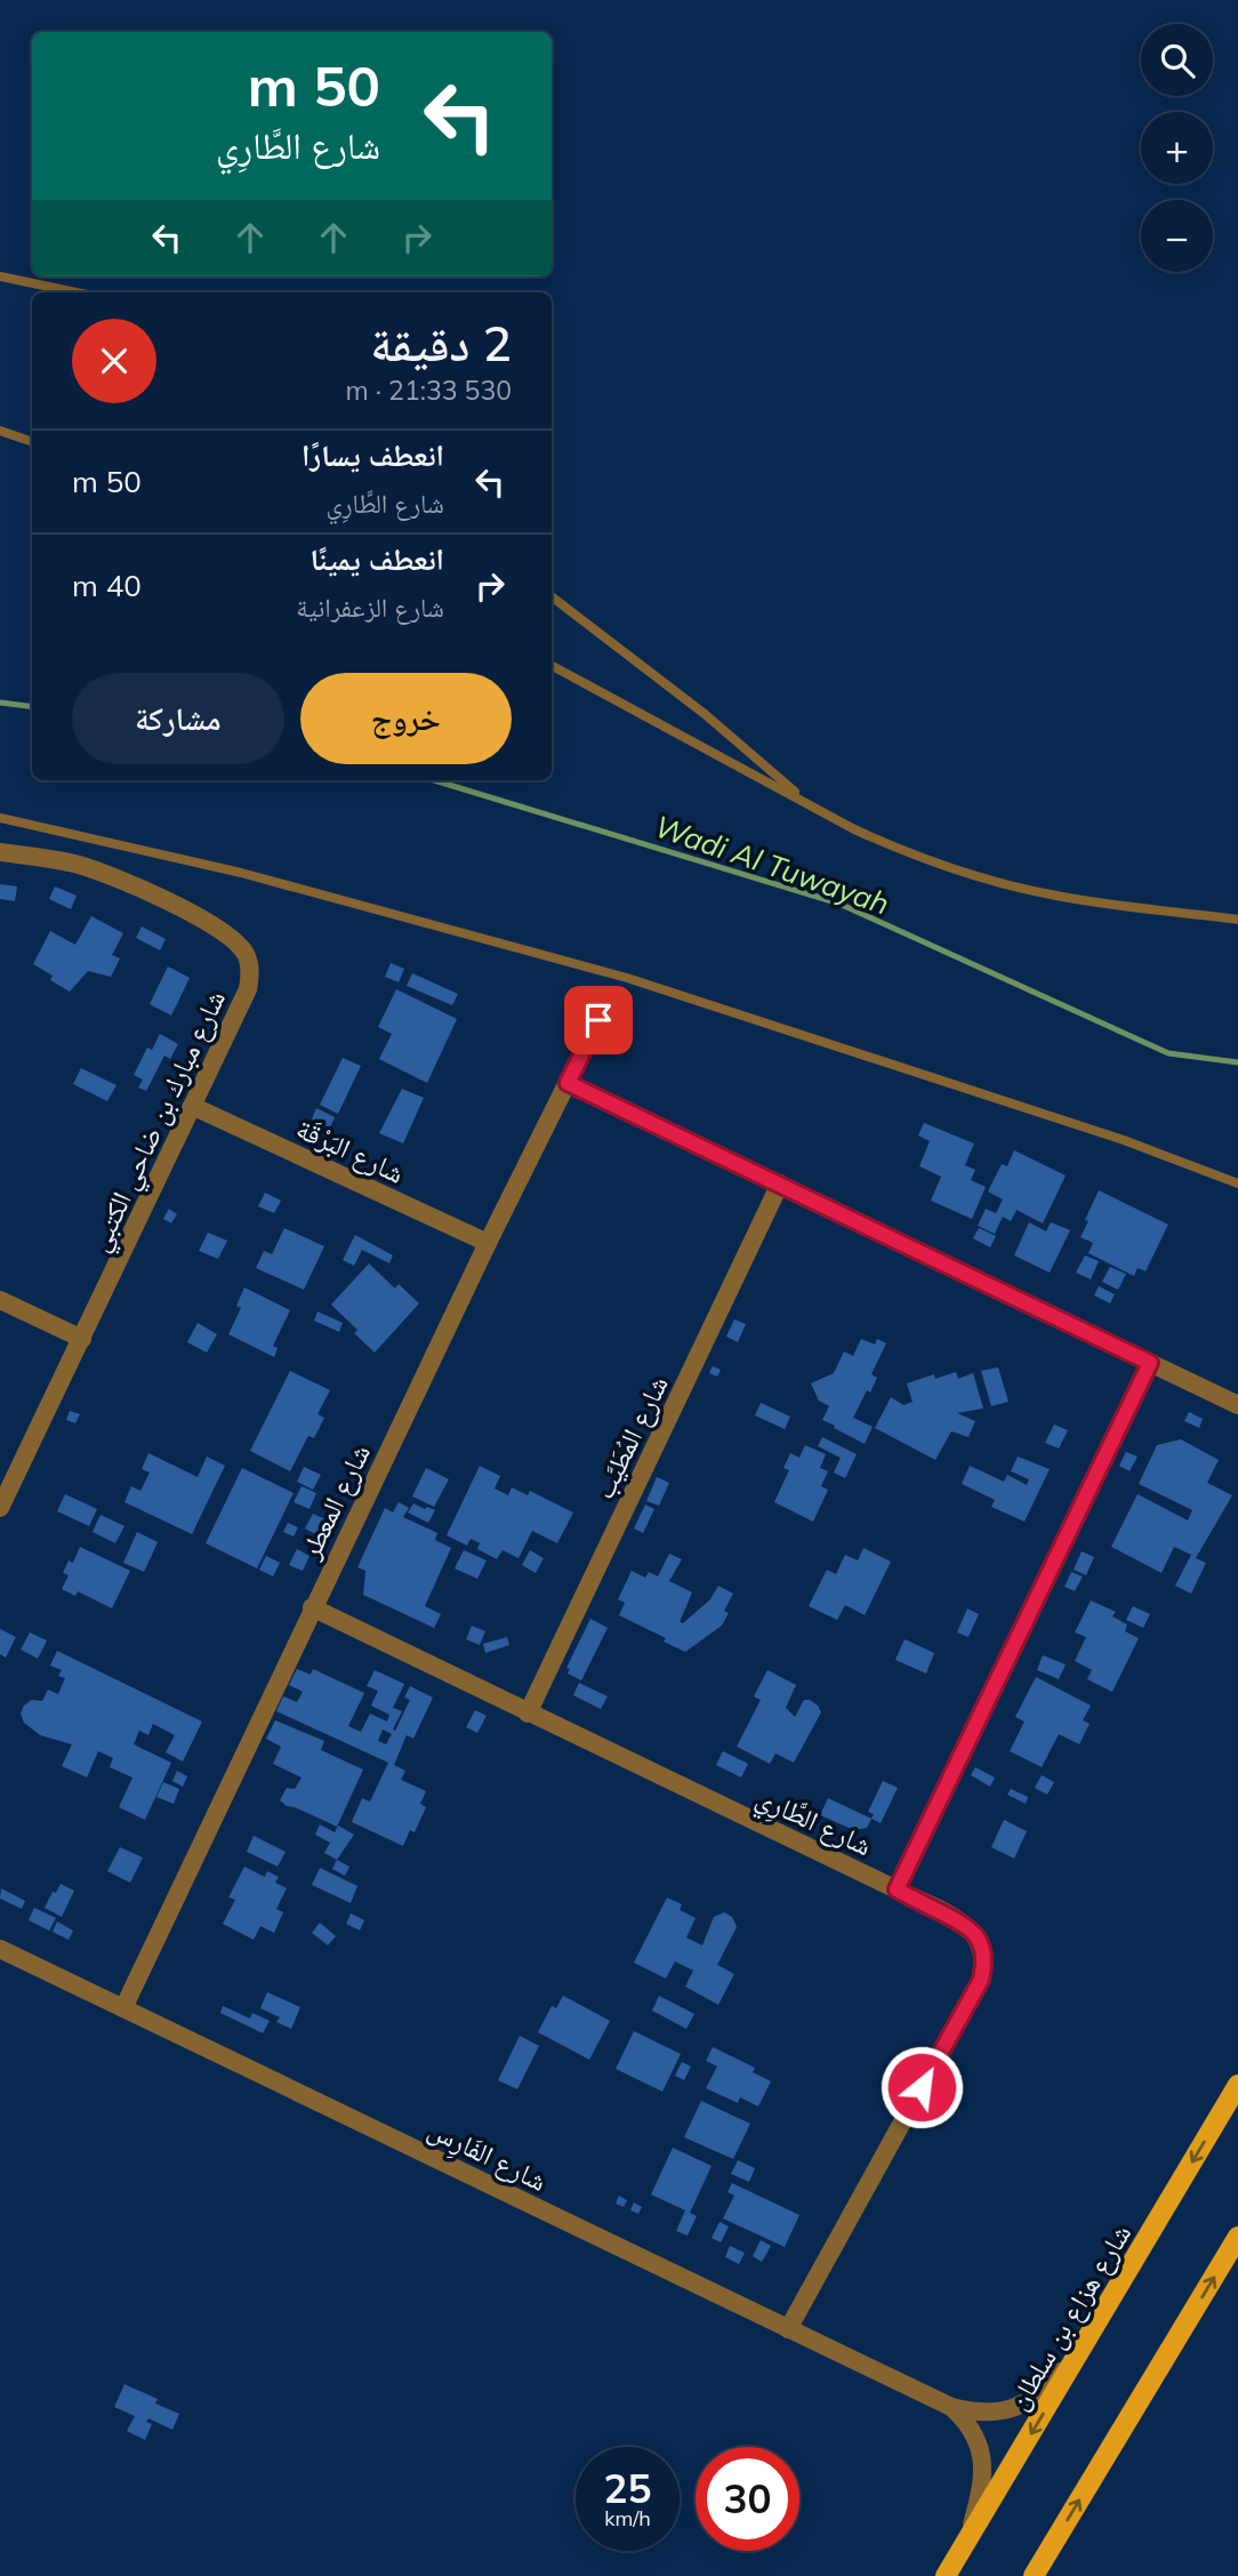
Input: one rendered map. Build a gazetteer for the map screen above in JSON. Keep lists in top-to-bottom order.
{
  "streets": {
    "main road": ["شارع هزاع بن سلطان"],
    "street": [
      "شارع مبارك بن ضاحي الكتبي",
      "شارع البَرْقَة",
      "شارع المُطَيَّب",
      "شارع المعطر",
      "شارع الطَّارِي",
      "شارع الفَارِس"
    ]
  },
  "crossings": [
    ["شارع مبارك بن ضاحي الكتبي", "شارع البَرْقَة"],
    ["شارع البَرْقَة", "شارع المعطر"],
    ["شارع المُطَيَّب", "شارع الطَّارِي"],
    ["شارع المعطر", "شارع الطَّارِي"],
    ["شارع المعطر", "شارع الفَارِس"],
    ["شارع الطَّارِي", "شارع الفَارِس"],
    ["شارع الفَارِس", "شارع هزاع بن سلطان"]
  ],
  "water": ["Wadi Al Tuwayah"],
  "page": {
    "map_buttons": ["+", "−"],
    "turn": ["50 m", "شارع الطَّارِي"],
    "heading": ["2 دقيقة", "530 m · 21:33"],
    "list": [
      {
        "name": "انعطف يسارًا",
        "note": "شارع الطَّارِي",
        "value": "50 m"
      },
      {
        "name": "انعطف يمينًا",
        "note": "شارع الزعفرانية",
        "value": "40 m"
      }
    ],
    "buttons": ["خروج", "مشاركة"],
    "speed": "25 km/h",
    "limit": "30"
  }
}
